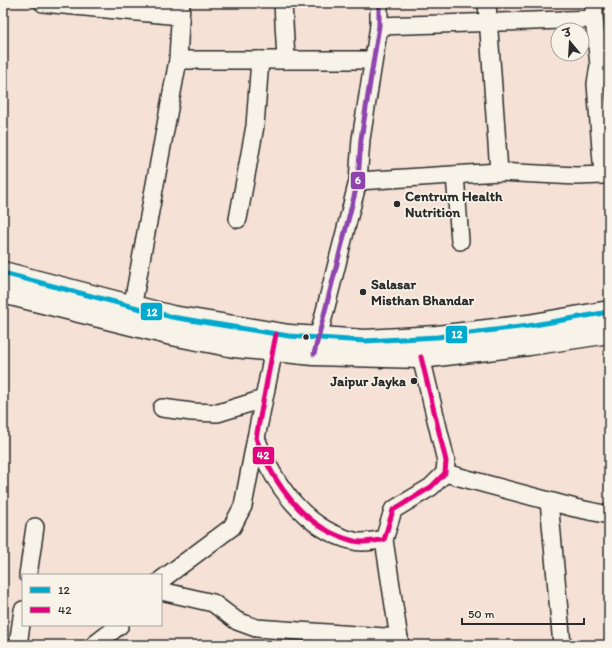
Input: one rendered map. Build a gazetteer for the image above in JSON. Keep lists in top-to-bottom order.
{
  "places": ["Centrum Health Nutrition", "Salasar Misthan Bhandar", "Jaipur Jayka"],
  "lines": ["transit line 6", "transit line 12", "transit line 42"],
  "legend": ["12", "42"],
  "scale_bar": "50 m",
  "north": "top"
}
